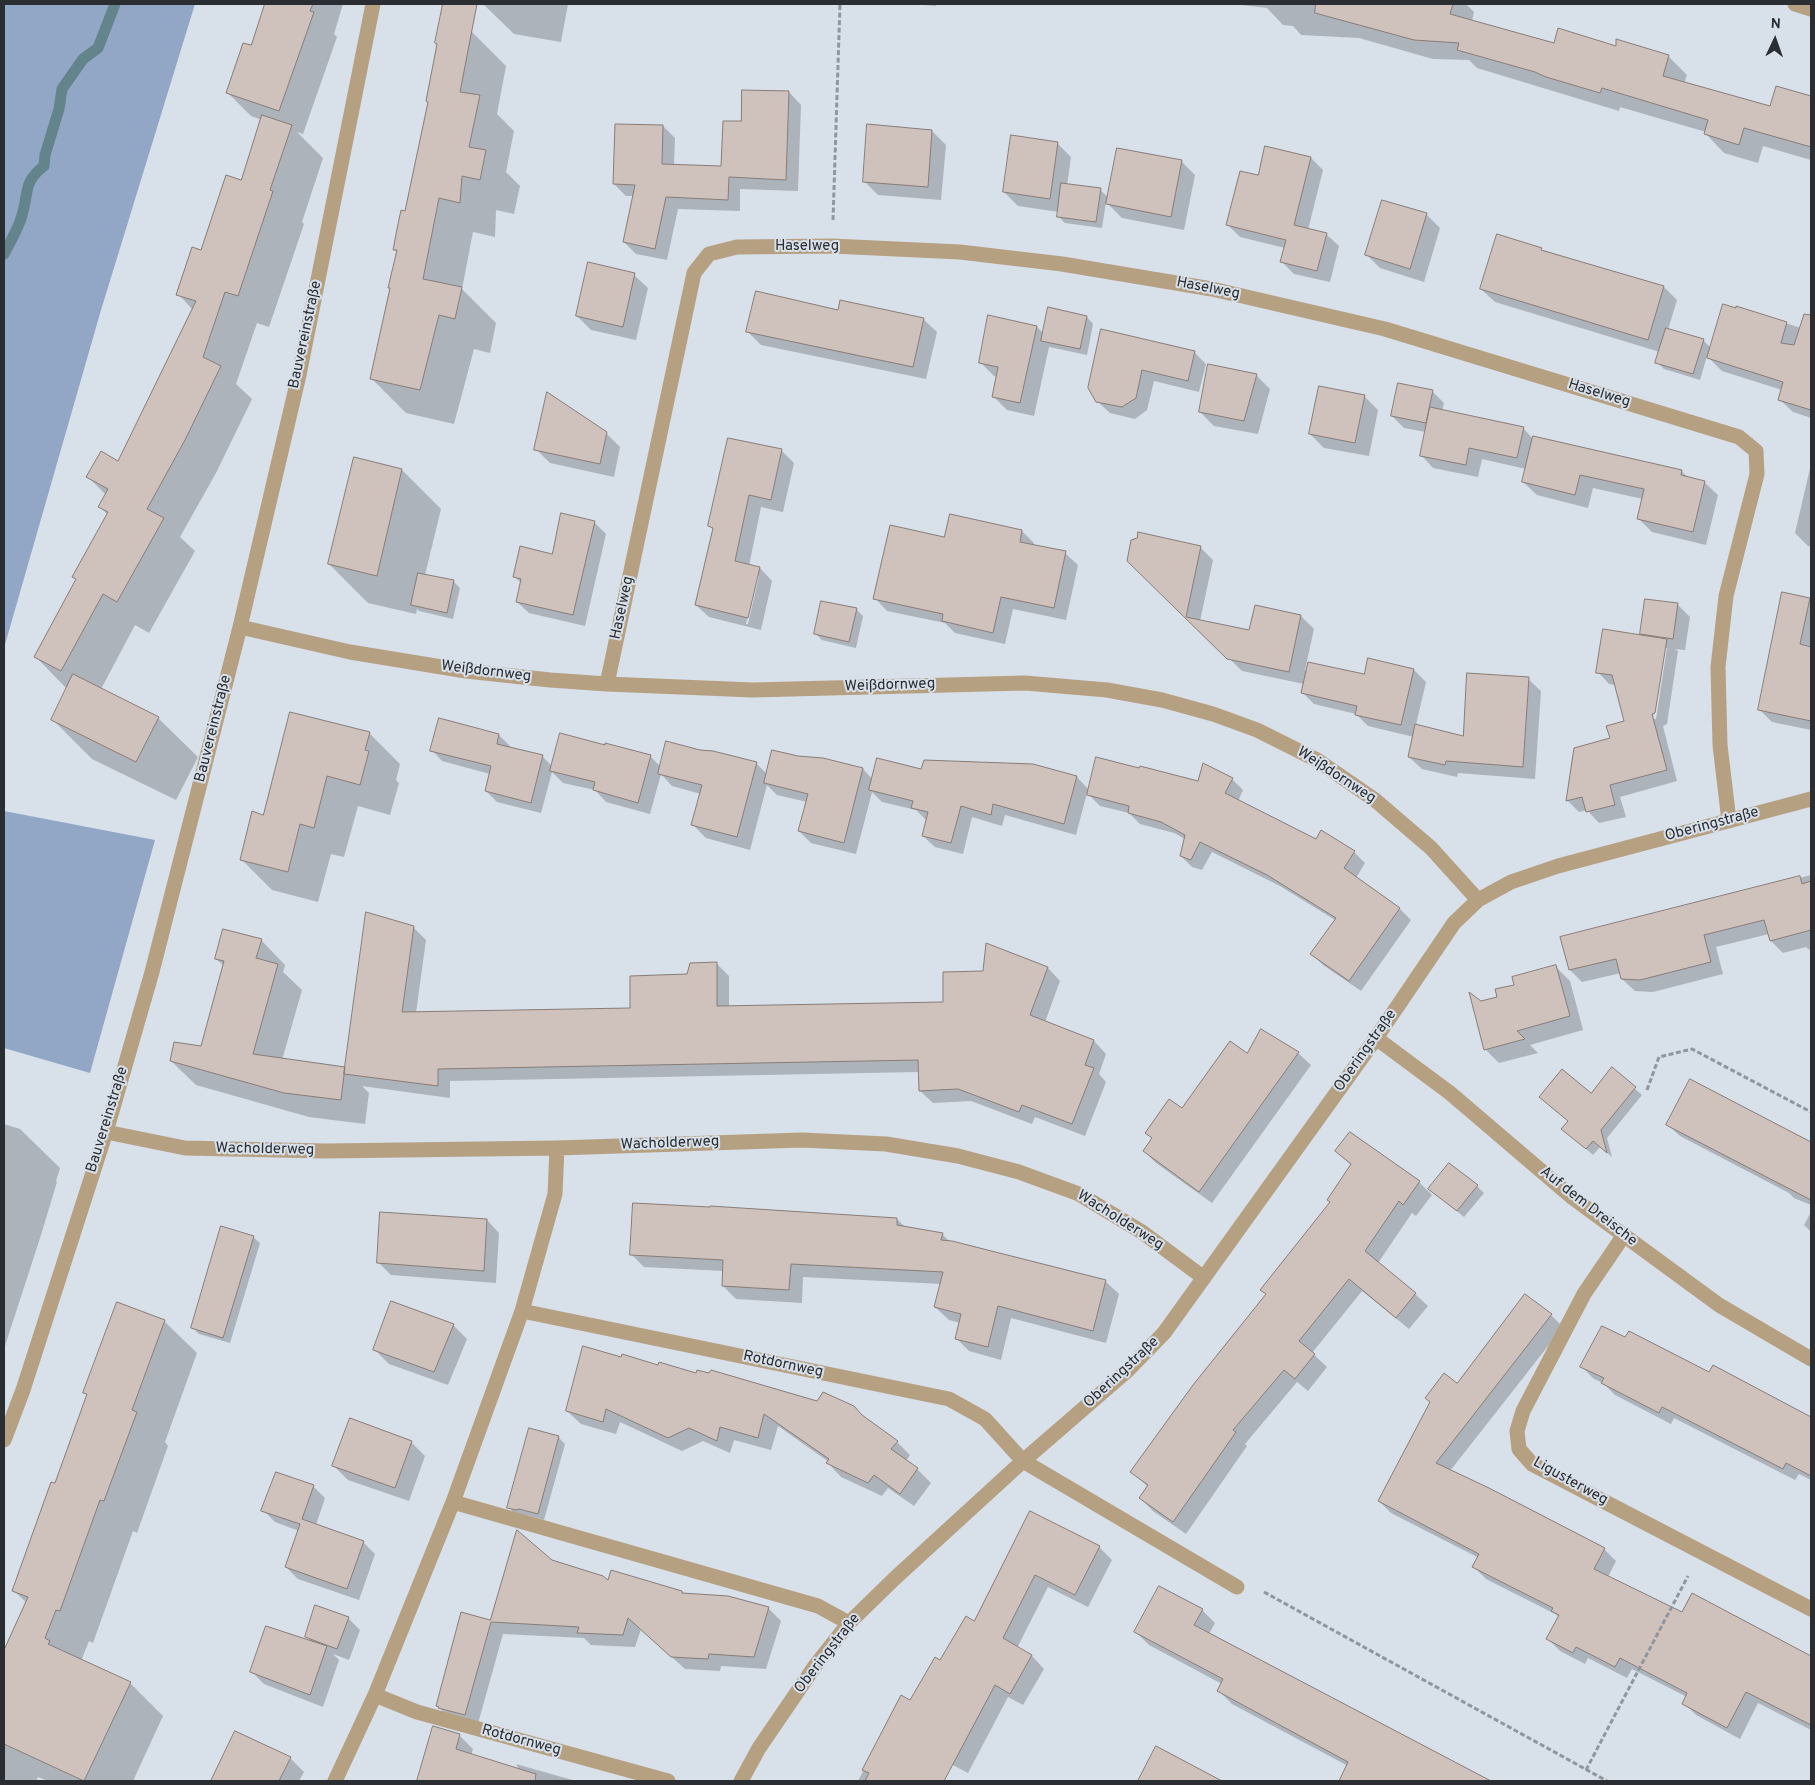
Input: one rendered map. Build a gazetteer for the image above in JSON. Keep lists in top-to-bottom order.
{
  "streets": {
    "street": [
      "Haselweg",
      "Bauvereinstraße",
      "Weißdornweg",
      "Oberingstraße",
      "Wacholderweg",
      "Auf dem Dreische",
      "Rotdornweg",
      "Ligusterweg"
    ]
  },
  "crossings": [
    ["Haselweg", "Weißdornweg"],
    ["Haselweg", "Oberingstraße"],
    ["Bauvereinstraße", "Weißdornweg"],
    ["Bauvereinstraße", "Wacholderweg"],
    ["Weißdornweg", "Oberingstraße"],
    ["Oberingstraße", "Wacholderweg"],
    ["Oberingstraße", "Auf dem Dreische"],
    ["Oberingstraße", "Rotdornweg"],
    ["Auf dem Dreische", "Ligusterweg"]
  ],
  "north": "top"
}
